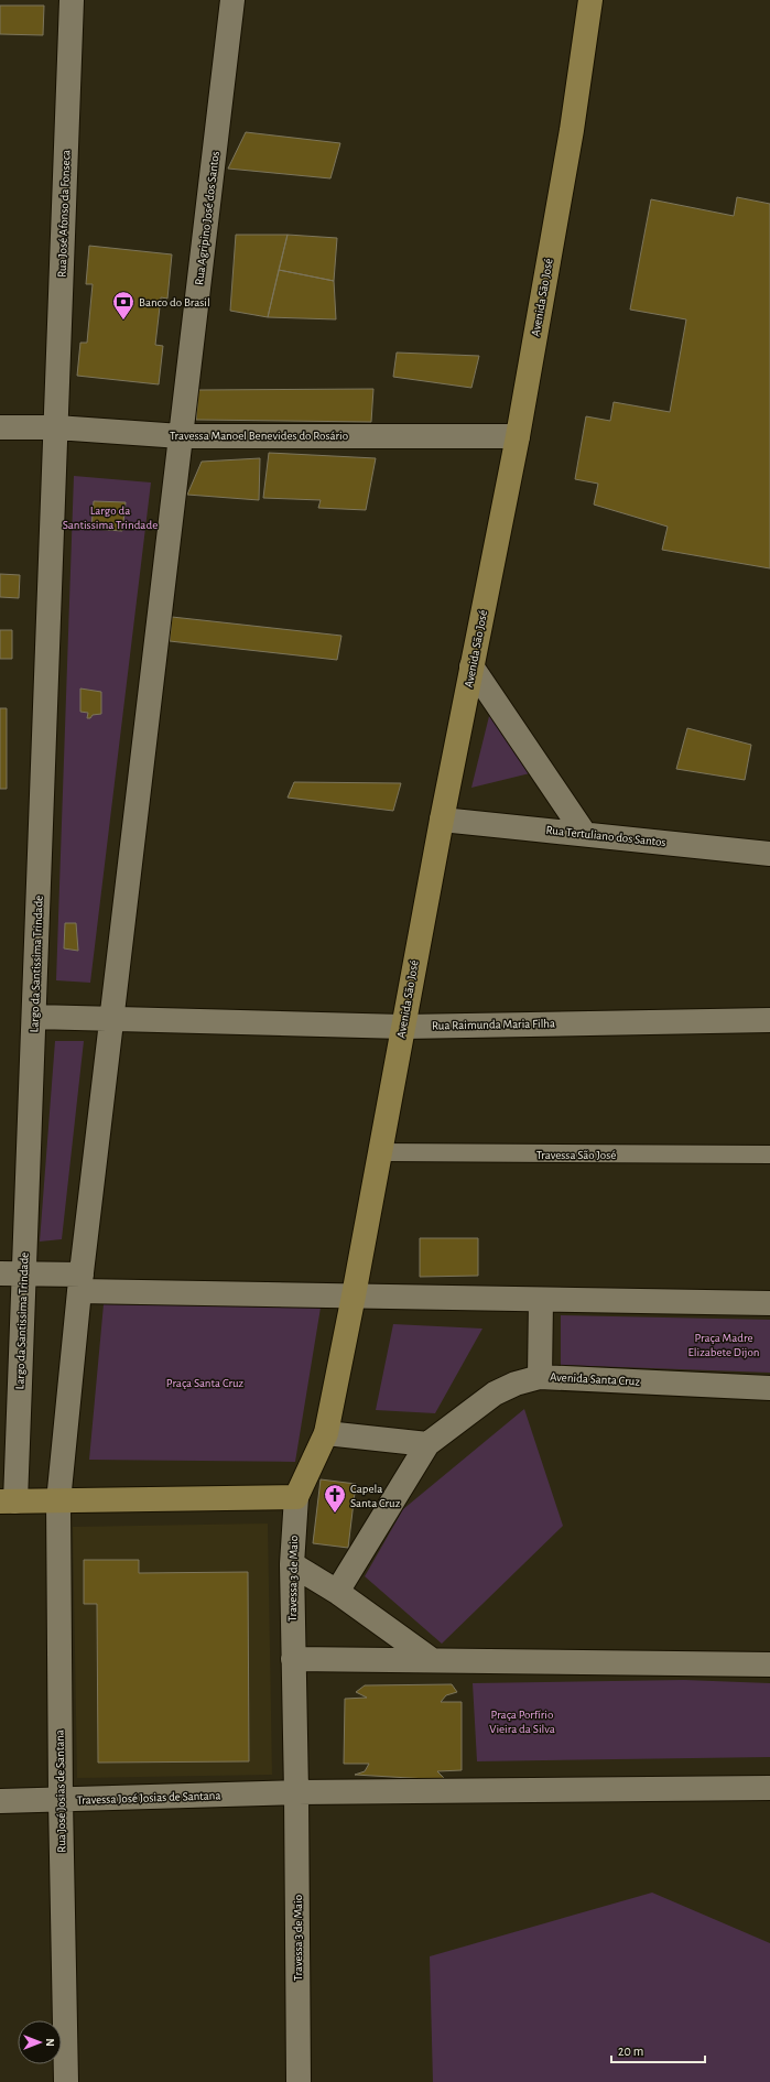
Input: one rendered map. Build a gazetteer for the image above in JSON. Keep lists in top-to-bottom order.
{
  "streets": {
    "main road": ["Avenida São José"],
    "street": [
      "Rua José Afonso da Fonseca",
      "Rua Agripino José dos Santos",
      "Travessa Manoel Benevides do Rosário",
      "Rua Tertuliano dos Santos",
      "Largo da Santissima Trindade",
      "Rua Raimunda Maria Filha",
      "Avenida Santa Cruz",
      "Travessa 3 de Maio",
      "Rua José Josias de Santana",
      "Travessa José Josias de Santana"
    ],
    "lane": ["Travessa São José"]
  },
  "crossings": [
    ["Rua José Afonso da Fonseca", "Travessa Manoel Benevides do Rosário"],
    ["Rua José Afonso da Fonseca", "Largo da Santissima Trindade"],
    ["Rua Agripino José dos Santos", "Travessa Manoel Benevides do Rosário"],
    ["Avenida São José", "Travessa Manoel Benevides do Rosário"],
    ["Avenida São José", "Rua Tertuliano dos Santos"],
    ["Avenida São José", "Rua Raimunda Maria Filha"],
    ["Avenida São José", "Travessa São José"],
    ["Travessa Manoel Benevides do Rosário", "Largo da Santissima Trindade"],
    ["Largo da Santissima Trindade", "Rua Raimunda Maria Filha"],
    ["Travessa 3 de Maio", "Travessa José Josias de Santana"],
    ["Rua José Josias de Santana", "Travessa José Josias de Santana"]
  ],
  "parks": [
    "Largo da Santissima Trindade",
    "Praça Madre Elizabete Dijon",
    "Praça Santa Cruz",
    "Praça Porfírio Vieira da Silva"
  ],
  "places": {
    "bank": ["Banco do Brasil"],
    "church": ["Capela Santa Cruz"]
  },
  "scale_bar": "20 m",
  "north": "right"
}
